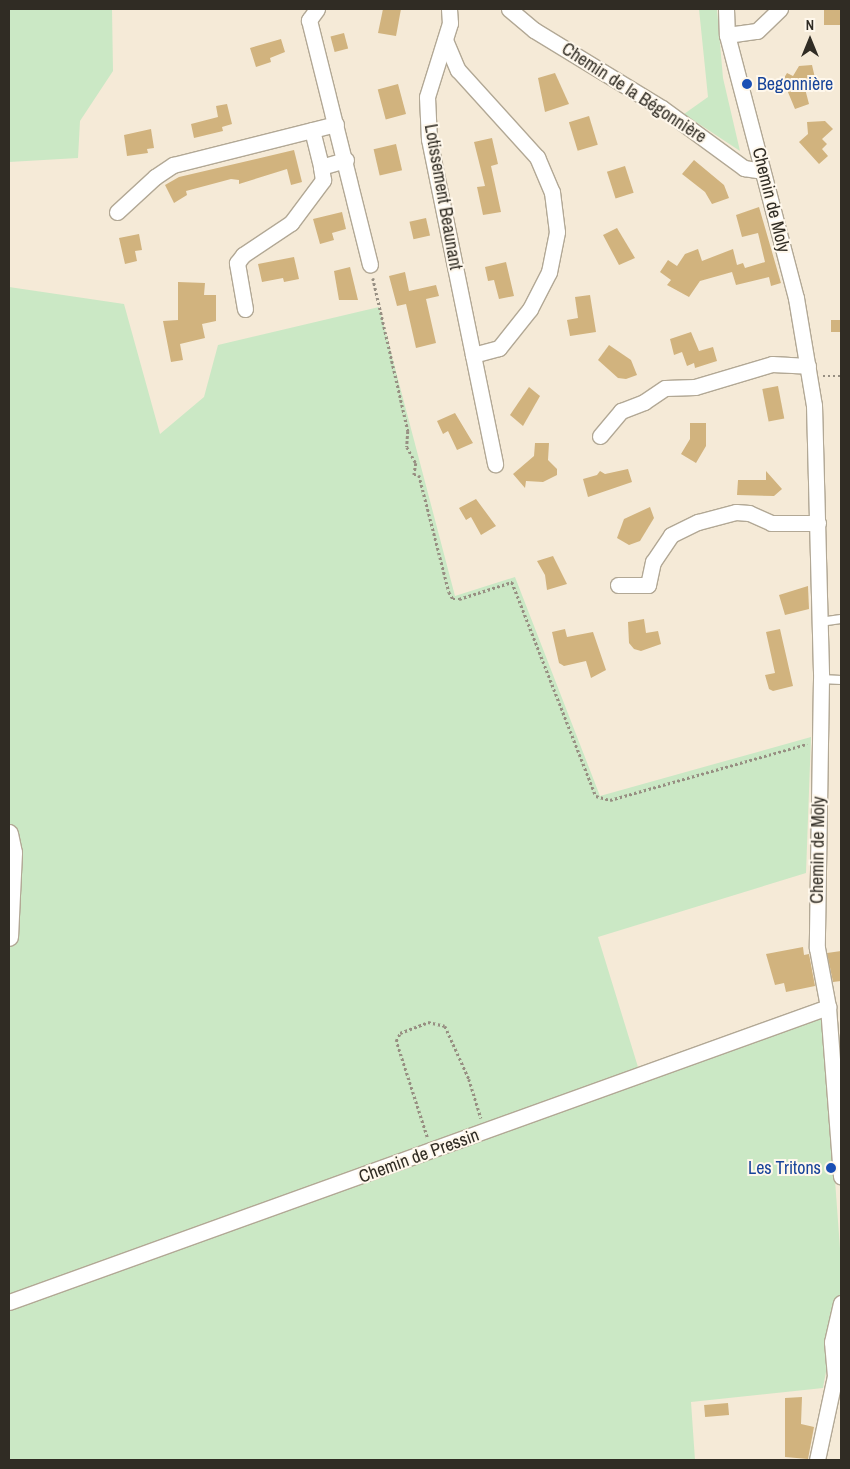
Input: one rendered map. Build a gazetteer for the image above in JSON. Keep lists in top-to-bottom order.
{
  "streets": {
    "street": [
      "Chemin de la Bégonnière",
      "Lotissement Beaunant",
      "Chemin de Moly",
      "Chemin de Pressin"
    ]
  },
  "crossings": [
    ["Chemin de la Bégonnière", "Chemin de Moly"],
    ["Chemin de Moly", "Chemin de Pressin"]
  ],
  "places": ["Begonnière", "Les Tritons"],
  "north": "top"
}
